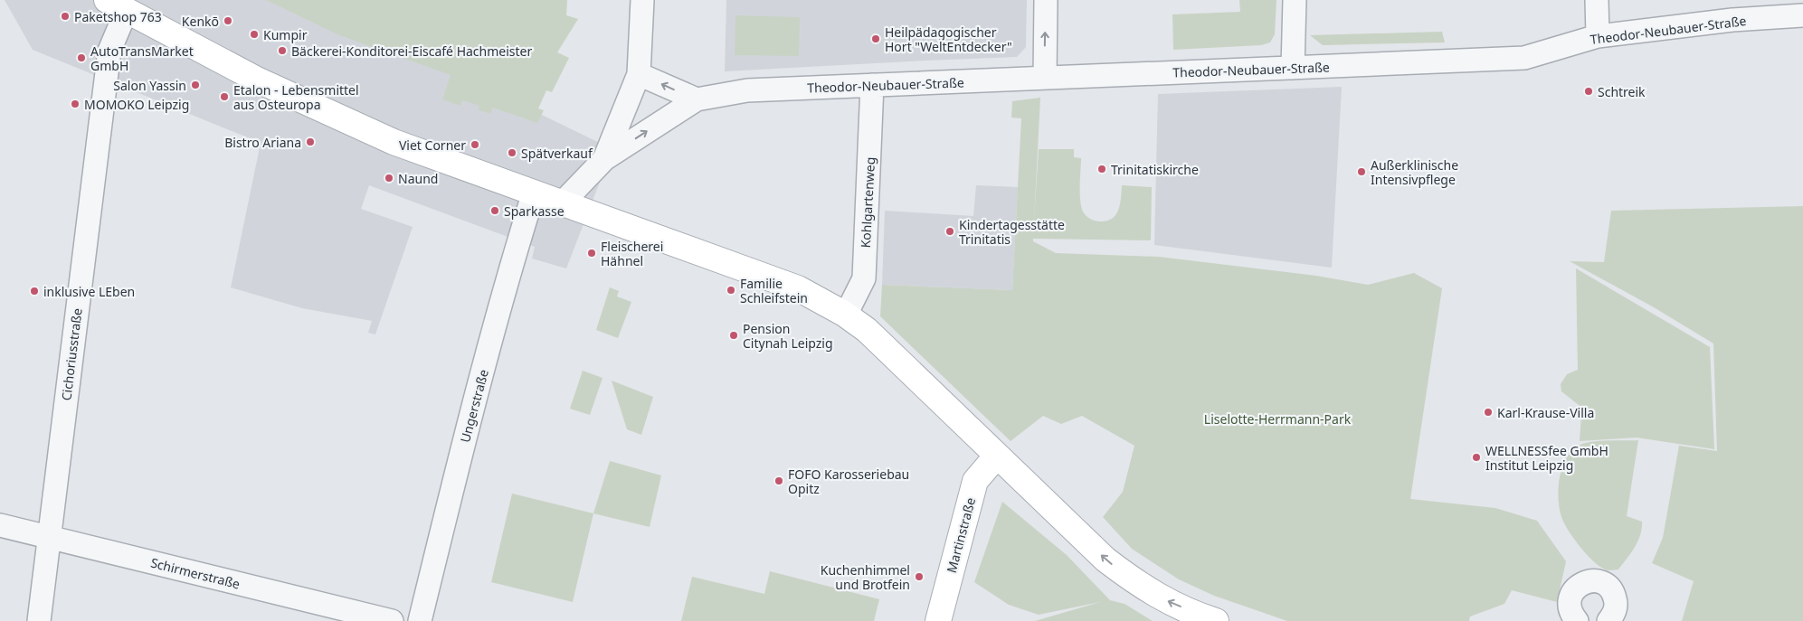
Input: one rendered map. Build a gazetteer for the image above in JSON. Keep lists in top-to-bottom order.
{
  "streets": {
    "street": [
      "Theodor-Neubauer-Straße",
      "Kohlgartenweg",
      "Cichoriusstraße",
      "Ungerstraße",
      "Martinstraße",
      "Schirmerstraße"
    ]
  },
  "crossings": [
    ["Theodor-Neubauer-Straße", "Kohlgartenweg"],
    ["Cichoriusstraße", "Schirmerstraße"]
  ],
  "parks": ["Liselotte-Herrmann-Park"],
  "places": [
    "Paketshop 763",
    "Kenkō",
    "Kumpir",
    "Heilpädagogischer Hort \"WeltEntdecker\"",
    "Bäckerei-Konditorei-Eiscafé Hachmeister",
    "AutoTransMarket GmbH",
    "Salon Yassin",
    "Schtreik",
    "Etalon - Lebensmittel aus Osteuropa",
    "MOMOKO Leipzig",
    "Bistro Ariana",
    "Viet Corner",
    "Spätverkauf",
    "Trinitatiskirche",
    "Außerklinische Intensivpflege",
    "Naund",
    "Sparkasse",
    "Kindertagesstätte Trinitatis",
    "Fleischerei Hähnel",
    "Familie Schleifstein",
    "inklusive LEben",
    "Pension Citynah Leipzig",
    "Karl-Krause-Villa",
    "WELLNESSfee GmbH Institut Leipzig",
    "FOFO Karosseriebau Opitz",
    "Kuchenhimmel und Brotfein"
  ]
}
